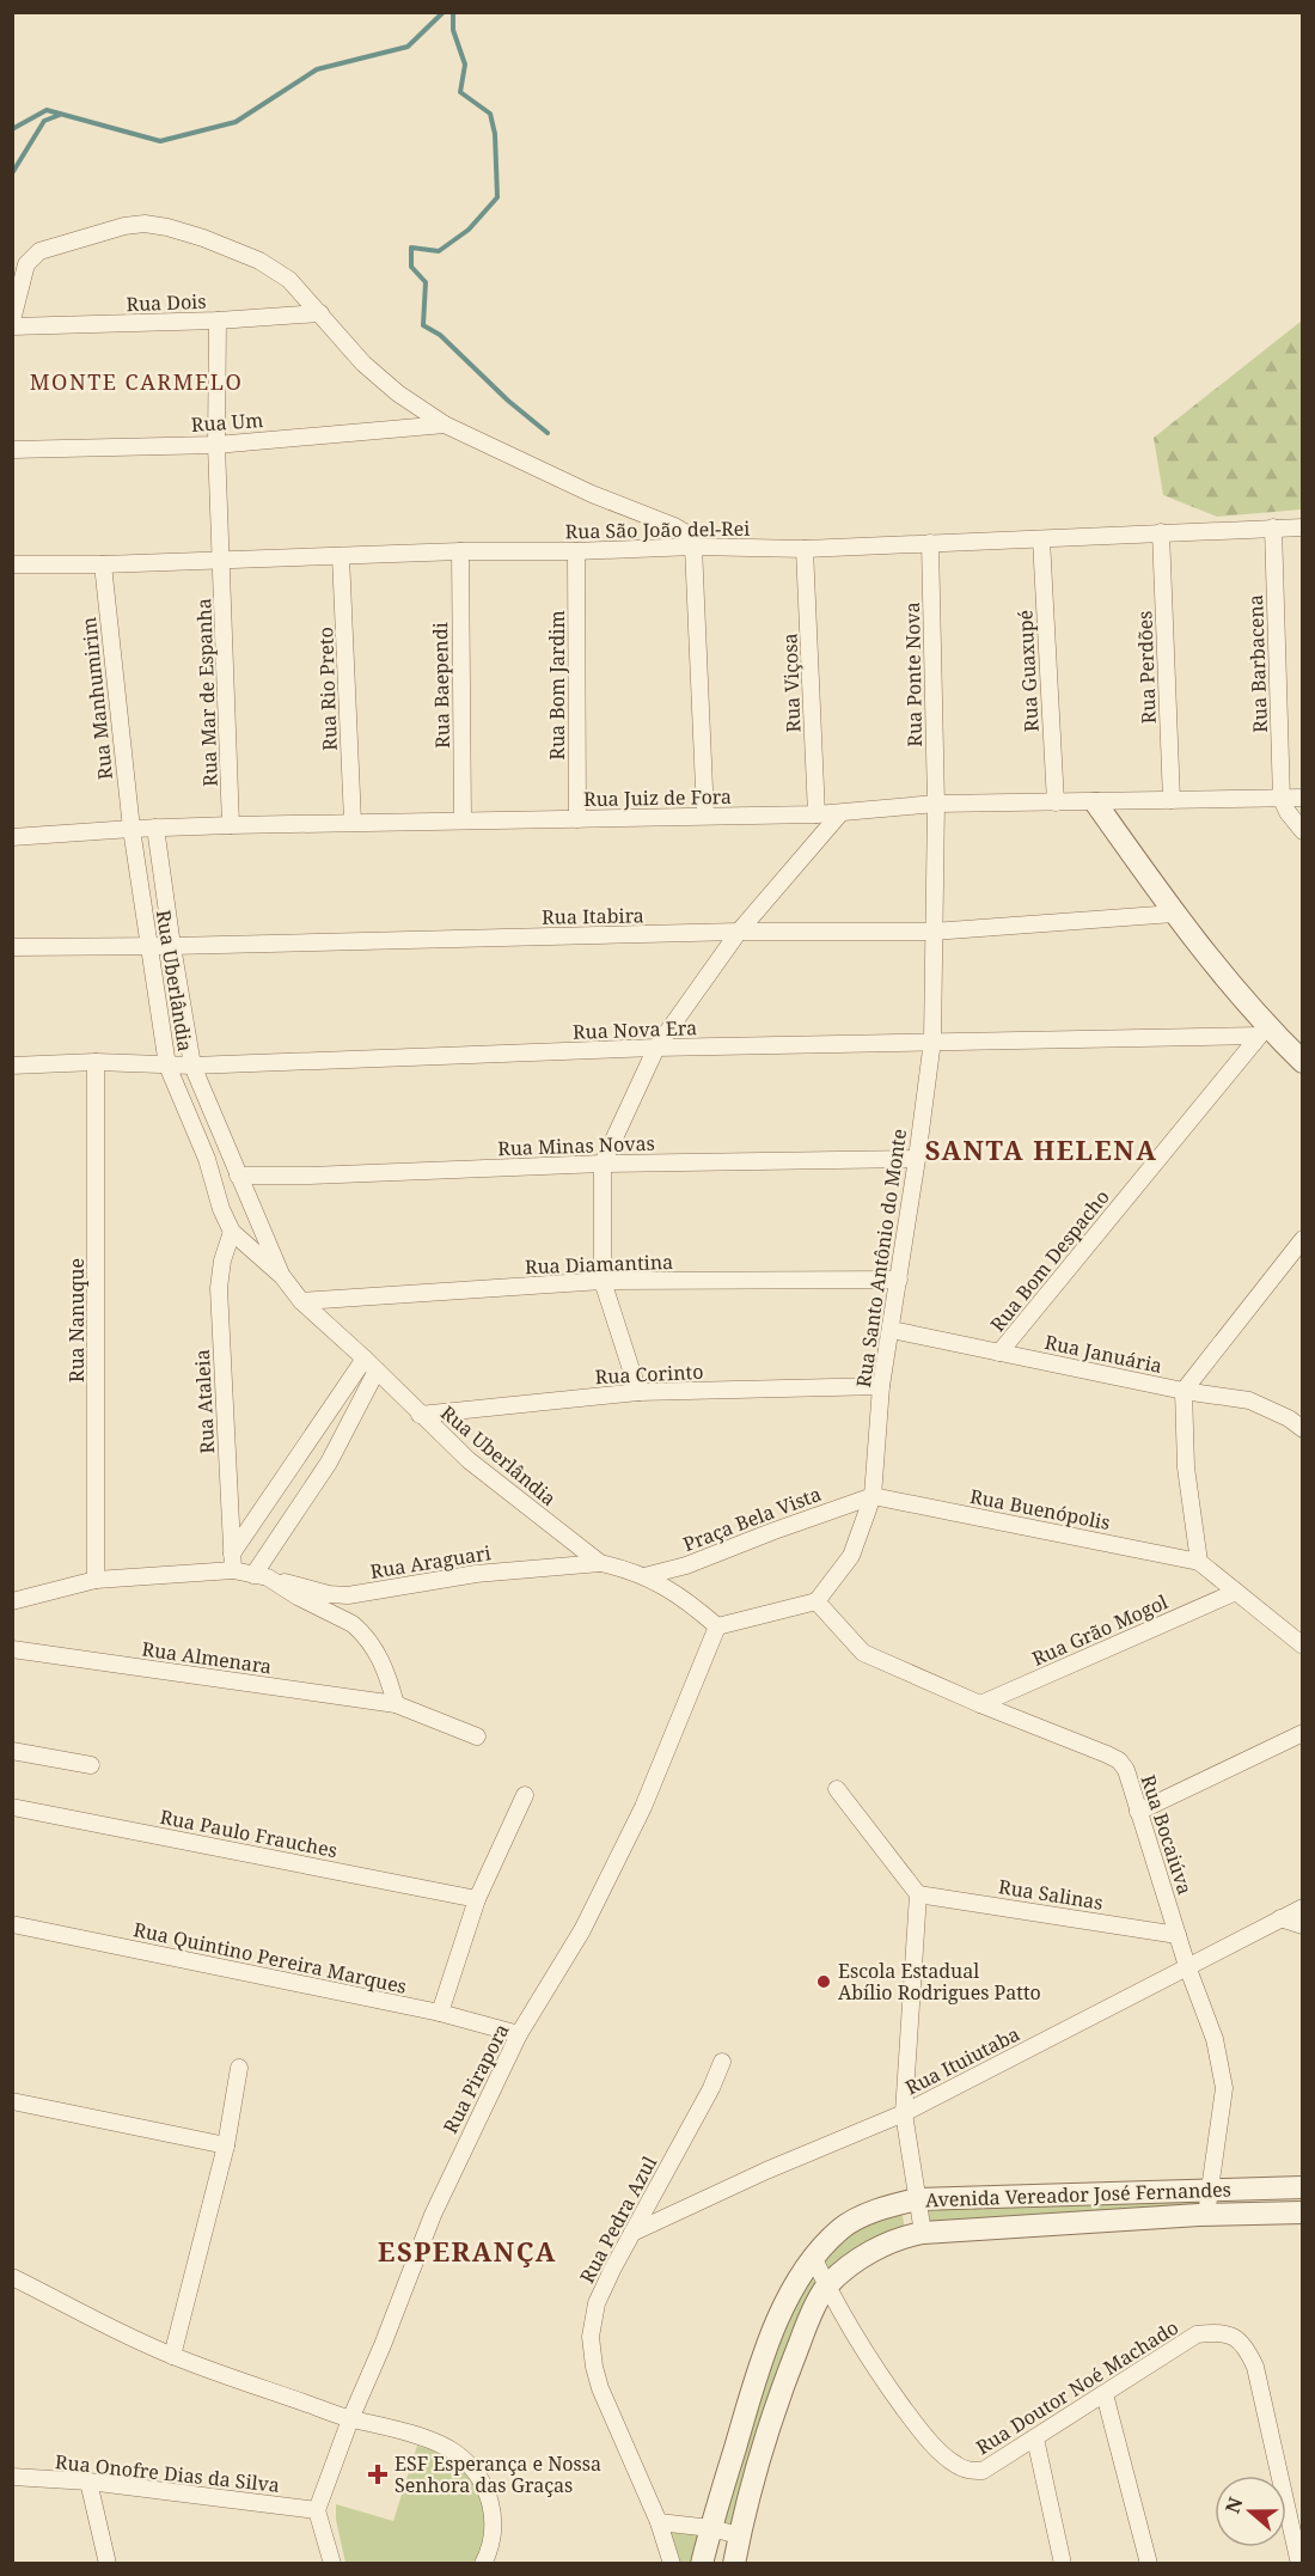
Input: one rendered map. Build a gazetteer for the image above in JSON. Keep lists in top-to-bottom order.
{
  "streets": {
    "street": [
      "Rua Dois",
      "Rua Um",
      "Rua São João del-Rei",
      "Rua Barbacena",
      "Rua Perdões",
      "Rua Guaxupé",
      "Rua Ponte Nova",
      "Rua Viçosa",
      "Rua Baependi",
      "Rua Bom Jardim",
      "Rua Rio Preto",
      "Rua Mar de Espanha",
      "Rua Manhumirim",
      "Rua Juiz de Fora",
      "Rua Itabira",
      "Rua Uberlândia",
      "Rua Nova Era",
      "Rua Minas Novas",
      "Rua Santo Antônio do Monte",
      "Rua Bom Despacho",
      "Rua Diamantina",
      "Rua Nanuque",
      "Rua Januária",
      "Rua Corinto",
      "Rua Ataleia",
      "Rua Buenópolis",
      "Praça Bela Vista",
      "Rua Araguari",
      "Rua Grão Mogol",
      "Rua Almenara",
      "Rua Paulo Frauches",
      "Rua Bocaiúva",
      "Rua Salinas",
      "Rua Quintino Pereira Marques",
      "Rua Ituiutaba",
      "Rua Pirapora",
      "Avenida Vereador José Fernandes",
      "Rua Pedra Azul",
      "Rua Doutor Noé Machado",
      "Rua Onofre Dias da Silva"
    ]
  },
  "crossings": [
    ["Rua Dois", "Rua Mar de Espanha"],
    ["Rua Um", "Rua Mar de Espanha"],
    ["Rua São João del-Rei", "Rua Barbacena"],
    ["Rua São João del-Rei", "Rua Perdões"],
    ["Rua São João del-Rei", "Rua Guaxupé"],
    ["Rua São João del-Rei", "Rua Ponte Nova"],
    ["Rua São João del-Rei", "Rua Viçosa"],
    ["Rua São João del-Rei", "Rua Baependi"],
    ["Rua São João del-Rei", "Rua Bom Jardim"],
    ["Rua São João del-Rei", "Rua Rio Preto"],
    ["Rua São João del-Rei", "Rua Mar de Espanha"],
    ["Rua São João del-Rei", "Rua Manhumirim"],
    ["Rua Barbacena", "Rua Juiz de Fora"],
    ["Rua Perdões", "Rua Juiz de Fora"],
    ["Rua Guaxupé", "Rua Juiz de Fora"],
    ["Rua Ponte Nova", "Rua Juiz de Fora"],
    ["Rua Ponte Nova", "Rua Santo Antônio do Monte"],
    ["Rua Viçosa", "Rua Juiz de Fora"],
    ["Rua Baependi", "Rua Juiz de Fora"],
    ["Rua Bom Jardim", "Rua Juiz de Fora"],
    ["Rua Rio Preto", "Rua Juiz de Fora"],
    ["Rua Mar de Espanha", "Rua Juiz de Fora"],
    ["Rua Manhumirim", "Rua Juiz de Fora"],
    ["Rua Manhumirim", "Rua Uberlândia"],
    ["Rua Juiz de Fora", "Rua Uberlândia"],
    ["Rua Juiz de Fora", "Rua Santo Antônio do Monte"],
    ["Rua Itabira", "Rua Uberlândia"],
    ["Rua Itabira", "Rua Santo Antônio do Monte"],
    ["Rua Uberlândia", "Rua Nova Era"],
    ["Rua Uberlândia", "Rua Minas Novas"],
    ["Rua Uberlândia", "Rua Diamantina"],
    ["Rua Uberlândia", "Rua Corinto"],
    ["Rua Uberlândia", "Rua Ataleia"],
    ["Rua Uberlândia", "Praça Bela Vista"],
    ["Rua Uberlândia", "Rua Araguari"],
    ["Rua Uberlândia", "Rua Pirapora"],
    ["Rua Nova Era", "Rua Santo Antônio do Monte"],
    ["Rua Nova Era", "Rua Bom Despacho"],
    ["Rua Nova Era", "Rua Nanuque"],
    ["Rua Minas Novas", "Rua Santo Antônio do Monte"],
    ["Rua Santo Antônio do Monte", "Rua Diamantina"],
    ["Rua Santo Antônio do Monte", "Rua Januária"],
    ["Rua Santo Antônio do Monte", "Rua Corinto"],
    ["Rua Santo Antônio do Monte", "Rua Buenópolis"],
    ["Rua Santo Antônio do Monte", "Praça Bela Vista"],
    ["Rua Santo Antônio do Monte", "Rua Bocaiúva"],
    ["Rua Bom Despacho", "Rua Januária"],
    ["Rua Nanuque", "Rua Araguari"],
    ["Rua Ataleia", "Rua Araguari"],
    ["Rua Buenópolis", "Praça Bela Vista"],
    ["Rua Grão Mogol", "Rua Bocaiúva"],
    ["Rua Bocaiúva", "Rua Salinas"],
    ["Rua Bocaiúva", "Rua Ituiutaba"],
    ["Rua Bocaiúva", "Avenida Vereador José Fernandes"],
    ["Rua Quintino Pereira Marques", "Rua Pirapora"],
    ["Rua Ituiutaba", "Rua Pedra Azul"],
    ["Rua Pirapora", "Rua Onofre Dias da Silva"],
    ["Avenida Vereador José Fernandes", "Rua Doutor Noé Machado"]
  ],
  "districts": ["MONTE CARMELO", "SANTA HELENA", "ESPERANÇA"],
  "places": {
    "other": ["Escola Estadual Abílio Rodrigues Patto"],
    "health": ["ESF Esperança e Nossa Senhora das Graças"]
  },
  "north": "left"
}
